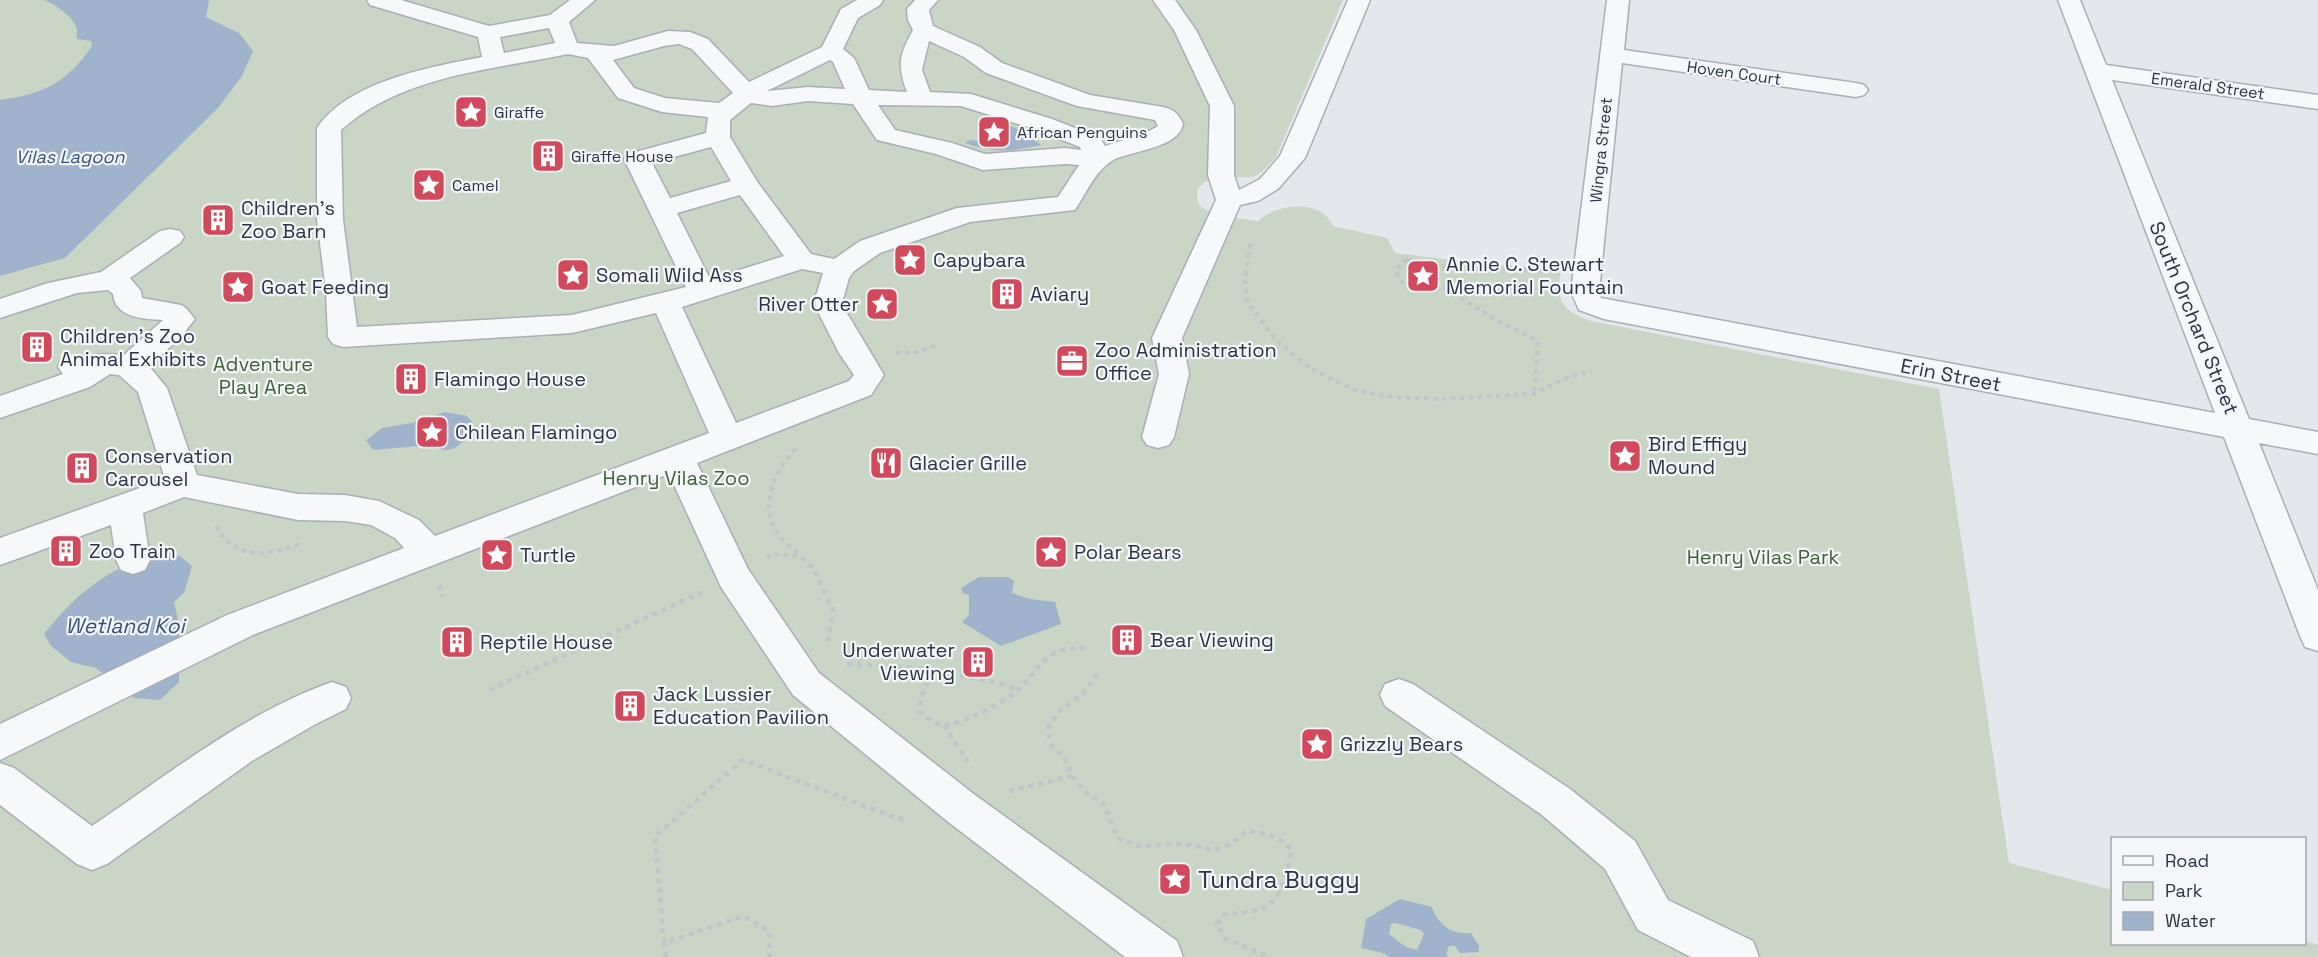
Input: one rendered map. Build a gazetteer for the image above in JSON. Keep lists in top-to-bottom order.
{
  "streets": {
    "street": [
      "Hoven Court",
      "Emerald Street",
      "Wingra Street",
      "South Orchard Street",
      "Erin Street"
    ]
  },
  "crossings": [
    ["Hoven Court", "Wingra Street"],
    ["Emerald Street", "South Orchard Street"],
    ["Wingra Street", "Erin Street"],
    ["South Orchard Street", "Erin Street"]
  ],
  "water": ["Vilas Lagoon", "Wetland Koi"],
  "parks": ["Adventure Play Area", "Henry Vilas Zoo", "Henry Vilas Park"],
  "places": {
    "place": [
      "Giraffe",
      "African Penguins",
      "Camel",
      "Capybara",
      "Somali Wild Ass",
      "Annie C. Stewart Memorial Fountain",
      "Goat Feeding",
      "River Otter",
      "Chilean Flamingo",
      "Bird Effigy Mound",
      "Polar Bears",
      "Turtle",
      "Grizzly Bears",
      "Tundra Buggy"
    ],
    "building": [
      "Giraffe House",
      "Children's Zoo Barn",
      "Aviary",
      "Children's Zoo Animal Exhibits",
      "Flamingo House",
      "Conservation Carousel",
      "Zoo Train",
      "Bear Viewing",
      "Reptile House",
      "Underwater Viewing",
      "Jack Lussier Education Pavilion"
    ],
    "office": ["Zoo Administration Office"],
    "restaurant": ["Glacier Grille"]
  },
  "legend": ["Road", "Park", "Water"]
}
